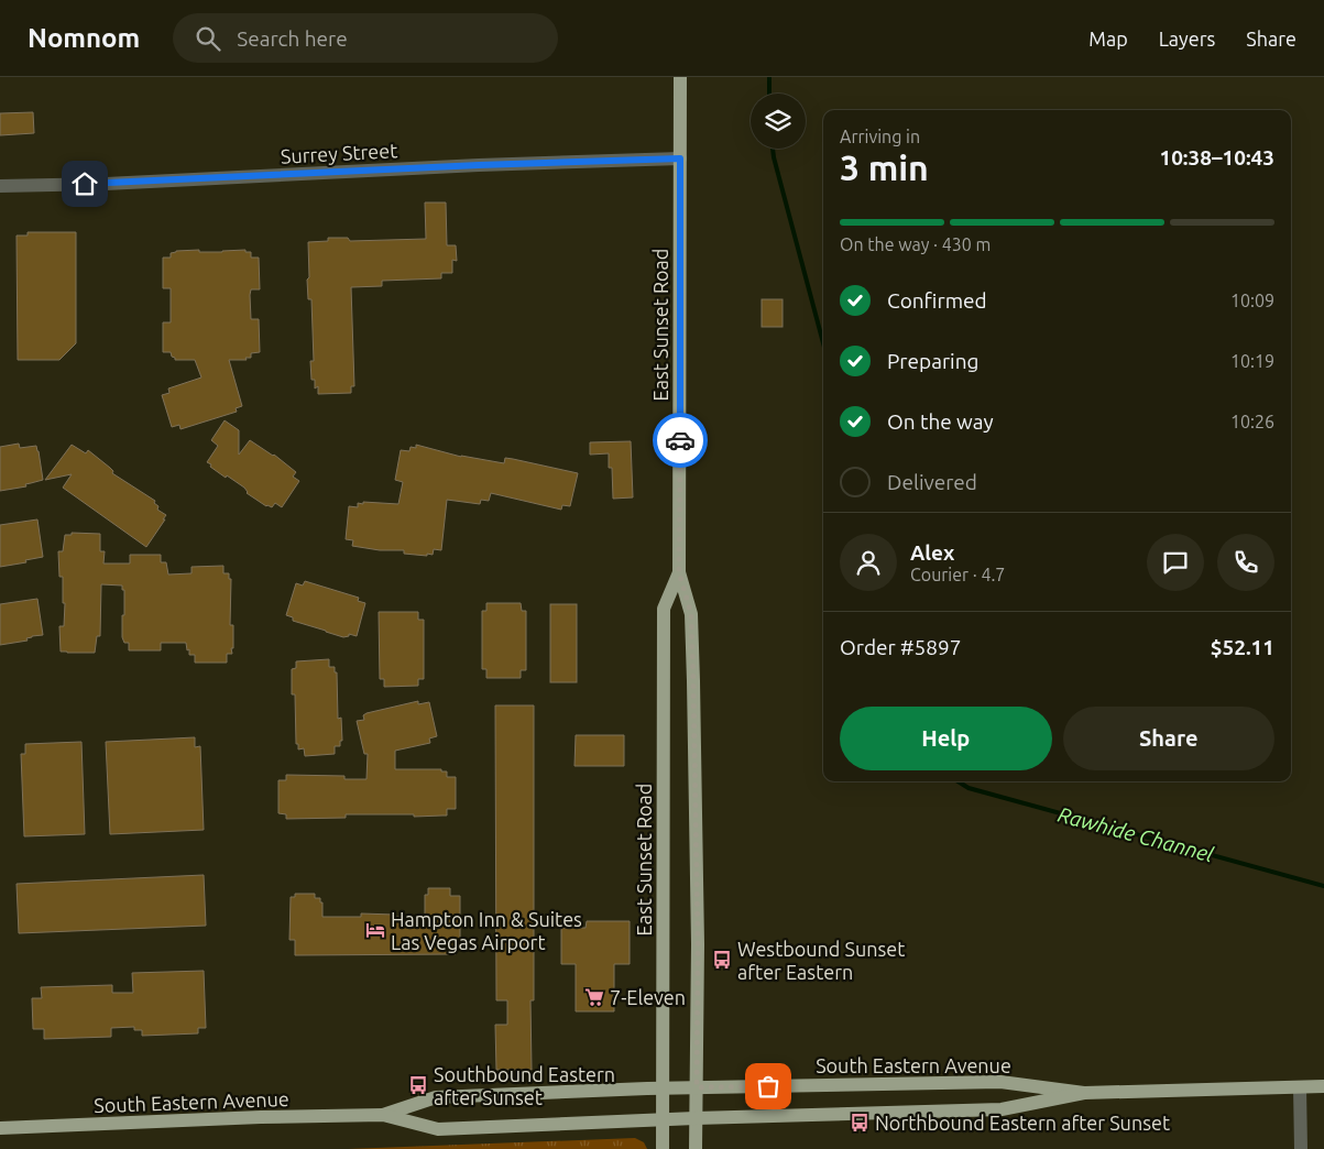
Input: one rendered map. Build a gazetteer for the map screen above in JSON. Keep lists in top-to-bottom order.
{
  "streets": {
    "main road": ["East Sunset Road", "South Eastern Avenue"],
    "street": ["Surrey Street"]
  },
  "crossings": [
    ["Surrey Street", "East Sunset Road"],
    ["East Sunset Road", "South Eastern Avenue"]
  ],
  "water": ["Rawhide Channel"],
  "places": {
    "hotel": ["Hampton Inn & Suites Las Vegas Airport"],
    "bus stop": ["Westbound Sunset after Eastern", "Southbound Eastern after Sunset", "Northbound Eastern after Sunset"],
    "supermarket": ["7-Eleven"]
  },
  "page": {
    "header": "Nomnom",
    "search": "Search here",
    "nav": ["Map", "Layers", "Share"],
    "heading": ["3 min", "Arriving in", "10:38–10:43"],
    "panel": [
      "Alex",
      "Courier · 4.7",
      "Order #5897",
      "$52.11"
    ],
    "bar": "On the way · 430 m",
    "list": [
      ["Confirmed", "10:09"],
      ["Preparing", "10:19"],
      ["On the way", "10:26"],
      "Delivered"
    ],
    "buttons": ["Help", "Share"]
  }
}
